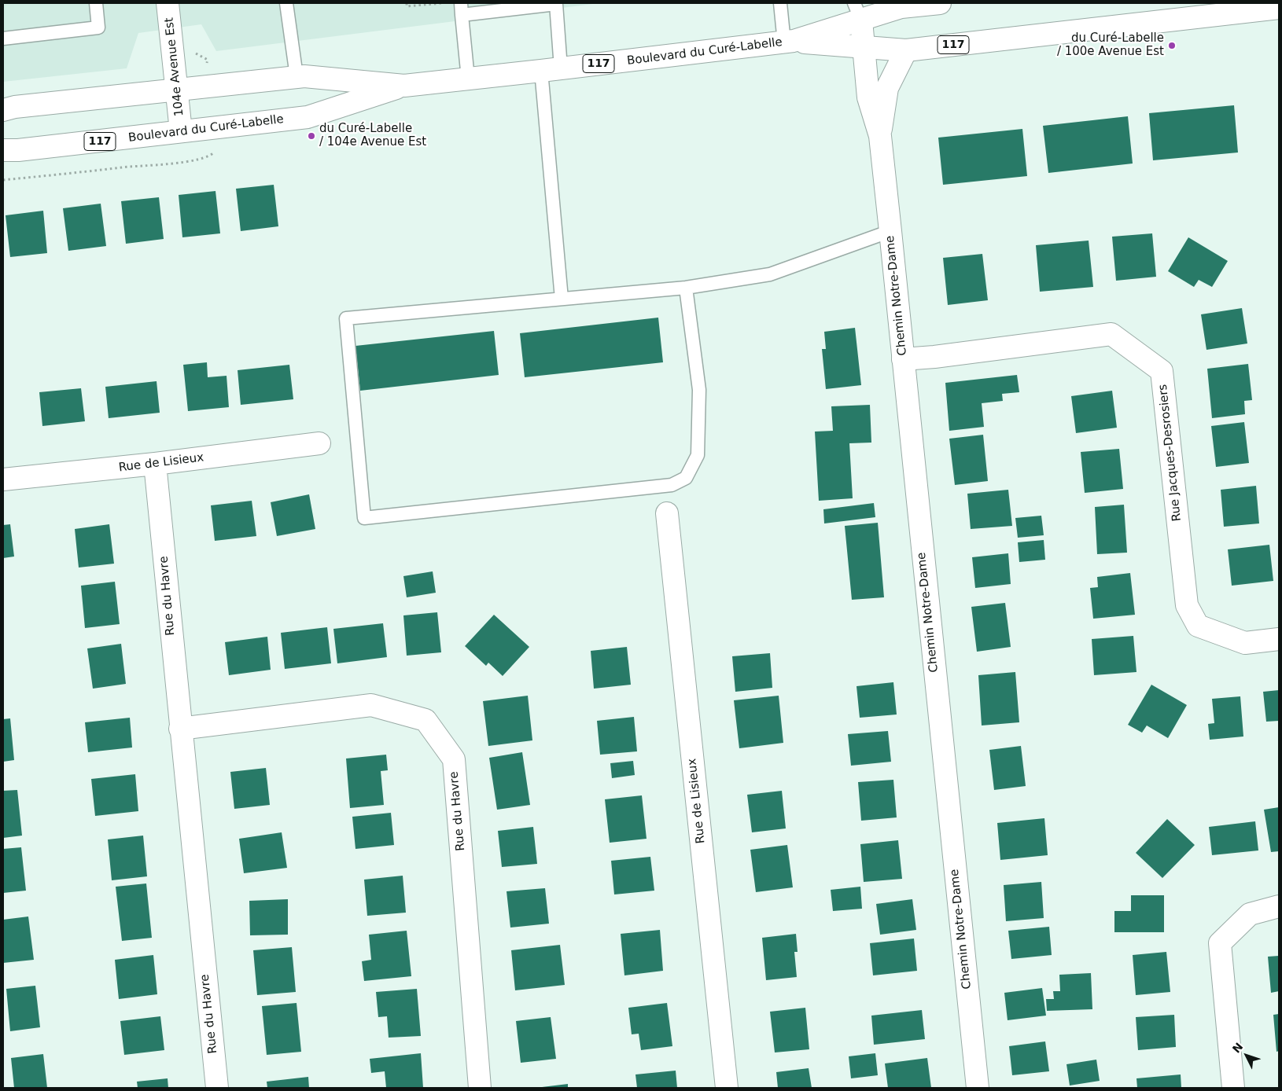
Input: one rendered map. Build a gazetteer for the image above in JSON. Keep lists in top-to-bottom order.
{
  "streets": {
    "street": [
      "117",
      "Boulevard du Curé-Labelle",
      "104e Avenue Est",
      "Chemin Notre-Dame",
      "Rue Jacques-Desrosiers",
      "Rue de Lisieux",
      "Rue du Havre"
    ]
  },
  "crossings": [
    ["Boulevard du Curé-Labelle", "104e Avenue Est"],
    ["Boulevard du Curé-Labelle", "Chemin Notre-Dame"],
    ["Chemin Notre-Dame", "Rue Jacques-Desrosiers"],
    ["Rue de Lisieux", "Rue du Havre"]
  ],
  "places": ["du Curé-Labelle / 100e Avenue Est", "du Curé-Labelle / 104e Avenue Est"],
  "north": "top left"
}
